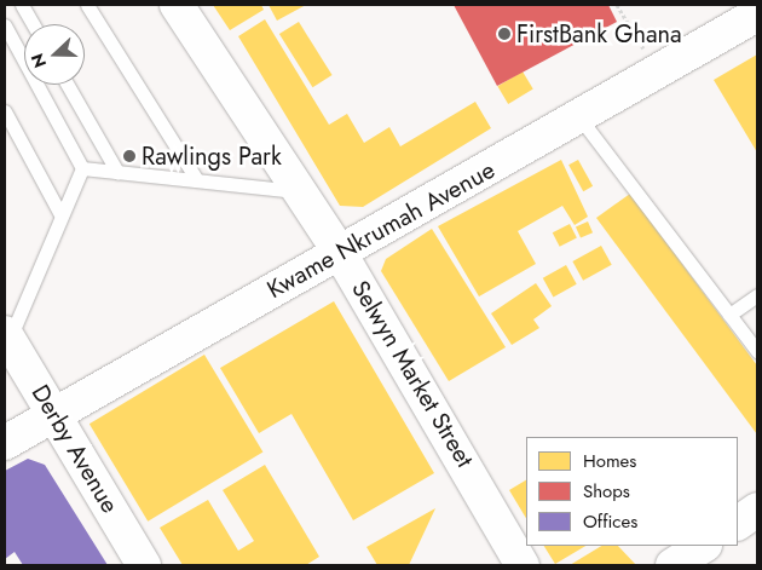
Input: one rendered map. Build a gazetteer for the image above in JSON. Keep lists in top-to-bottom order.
{
  "streets": {
    "main road": ["Kwame Nkrumah Avenue", "Selwyn Market Street", "Derby Avenue"]
  },
  "crossings": [
    ["Kwame Nkrumah Avenue", "Selwyn Market Street"],
    ["Kwame Nkrumah Avenue", "Derby Avenue"]
  ],
  "places": ["FirstBank Ghana", "Rawlings Park"],
  "legend": ["Homes", "Shops", "Offices"],
  "north": "left"
}
